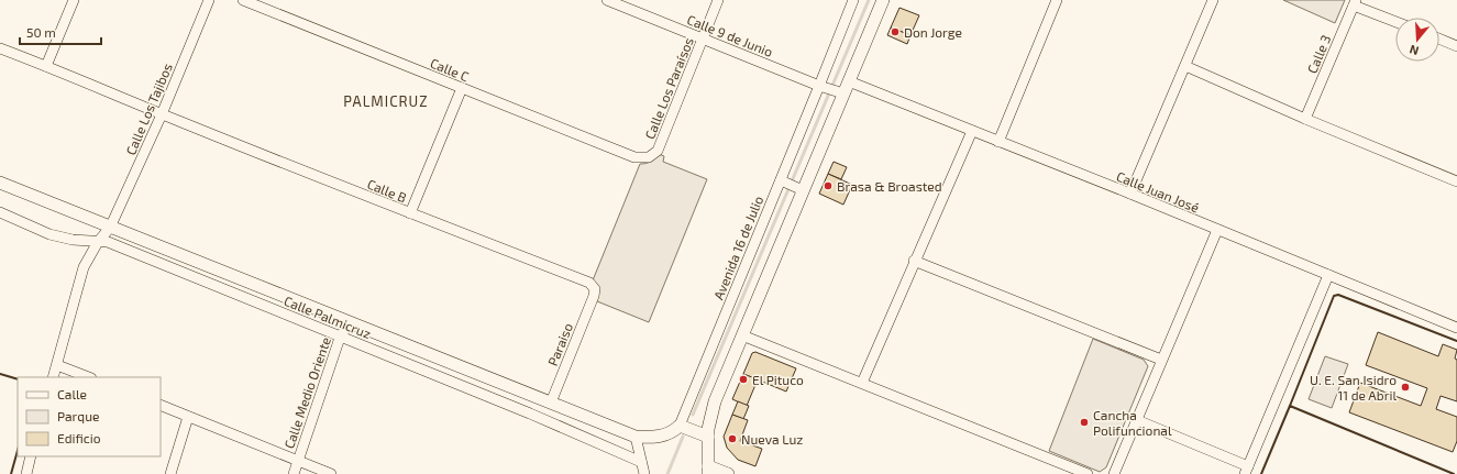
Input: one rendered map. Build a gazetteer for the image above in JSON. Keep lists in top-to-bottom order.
{
  "streets": {
    "street": [
      "Calle 9 de Junio",
      "Calle 3",
      "Calle C",
      "Calle Los Paraísos",
      "Calle Los Tajibos",
      "Calle B",
      "Calle Juan José",
      "Avenida 16 de Julio",
      "Calle Palmicruz",
      "Paraiso",
      "Calle Medio Oriente"
    ]
  },
  "crossings": [
    ["Calle 9 de Junio", "Calle Los Paraísos"],
    ["Calle 9 de Junio", "Avenida 16 de Julio"],
    ["Calle C", "Calle Los Paraísos"],
    ["Calle Los Tajibos", "Calle B"],
    ["Calle Los Tajibos", "Calle Palmicruz"],
    ["Calle B", "Paraiso"],
    ["Calle Palmicruz", "Paraiso"],
    ["Calle Palmicruz", "Calle Medio Oriente"]
  ],
  "districts": ["PALMICRUZ"],
  "places": [
    "Don Jorge",
    "Brasa & Broasted",
    "El Pituco",
    "U. E. San Isidro 11 de Abril",
    "Cancha Polifuncional",
    "Nueva Luz"
  ],
  "legend": ["Calle", "Parque", "Edificio"],
  "scale_bar": "50 m",
  "north": "bottom"
}
